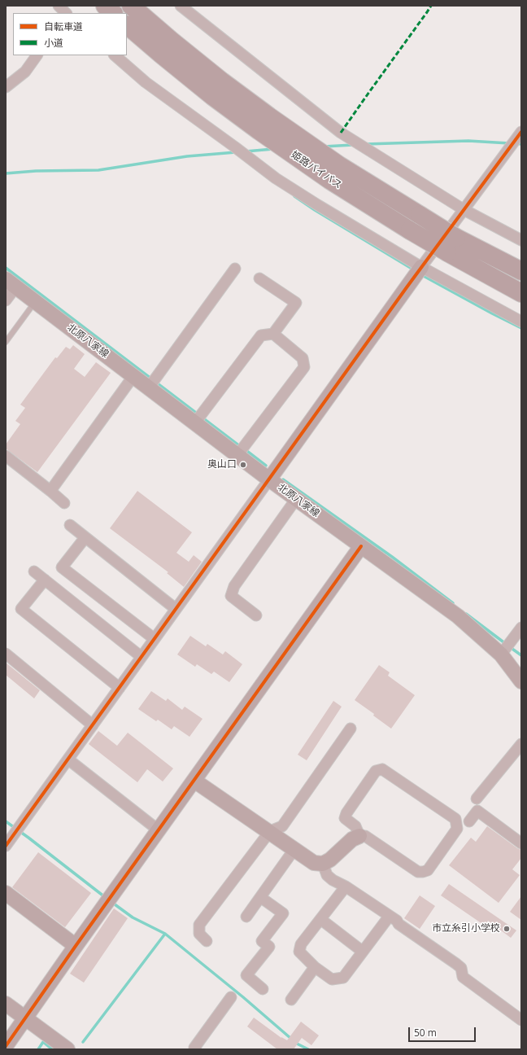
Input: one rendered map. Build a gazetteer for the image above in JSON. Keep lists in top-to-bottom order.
{
  "streets": {
    "highway": ["姫路バイパス"],
    "street": ["北原八家線"]
  },
  "places": ["奥山口", "市立糸引小学校"],
  "legend": ["自転車道", "小道"],
  "scale_bar": "50 m"
}
